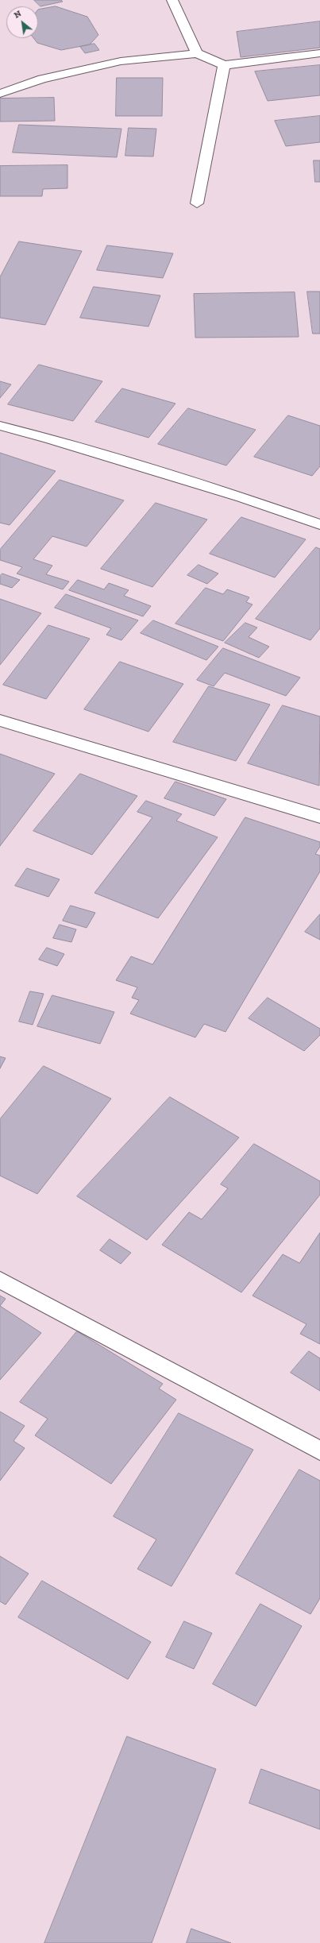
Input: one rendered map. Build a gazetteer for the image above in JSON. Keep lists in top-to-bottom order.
{
  "north": "top left"
}
